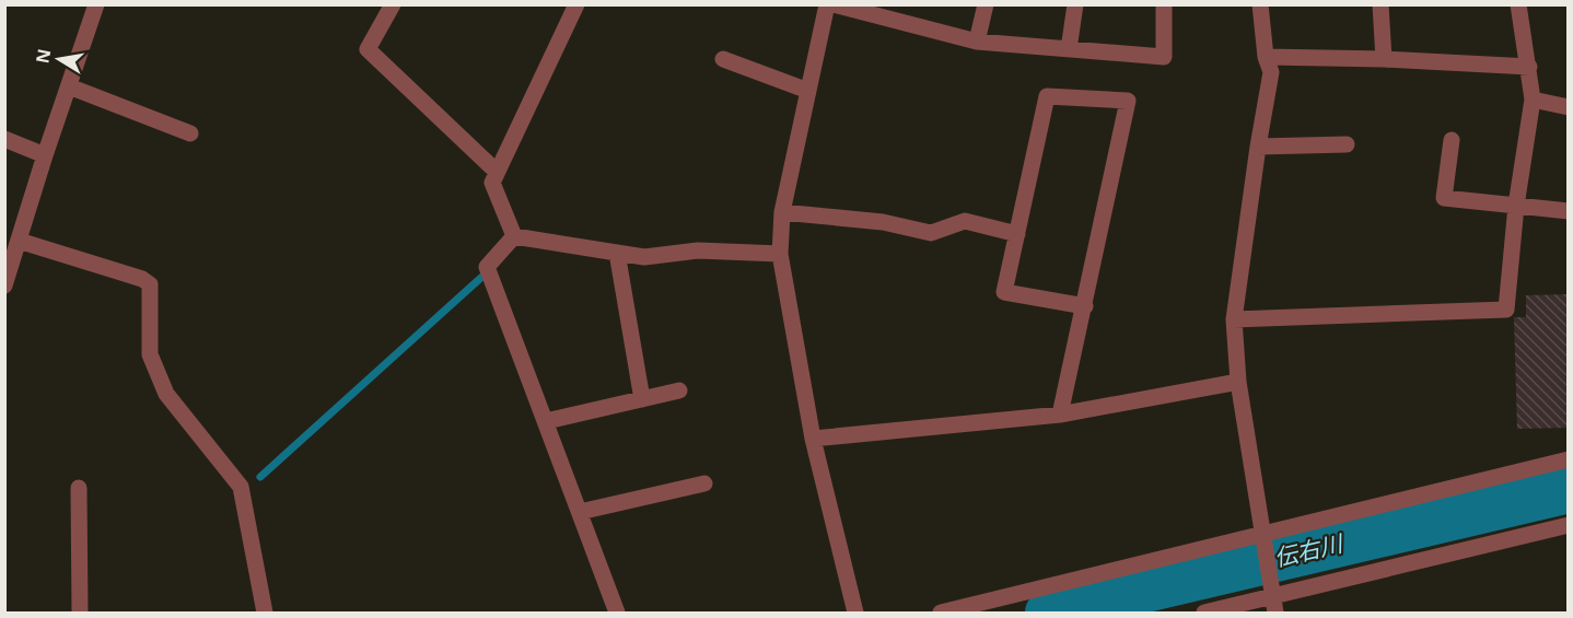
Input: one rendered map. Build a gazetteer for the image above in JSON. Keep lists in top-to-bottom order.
{
  "water": ["伝右川"],
  "north": "left"
}
